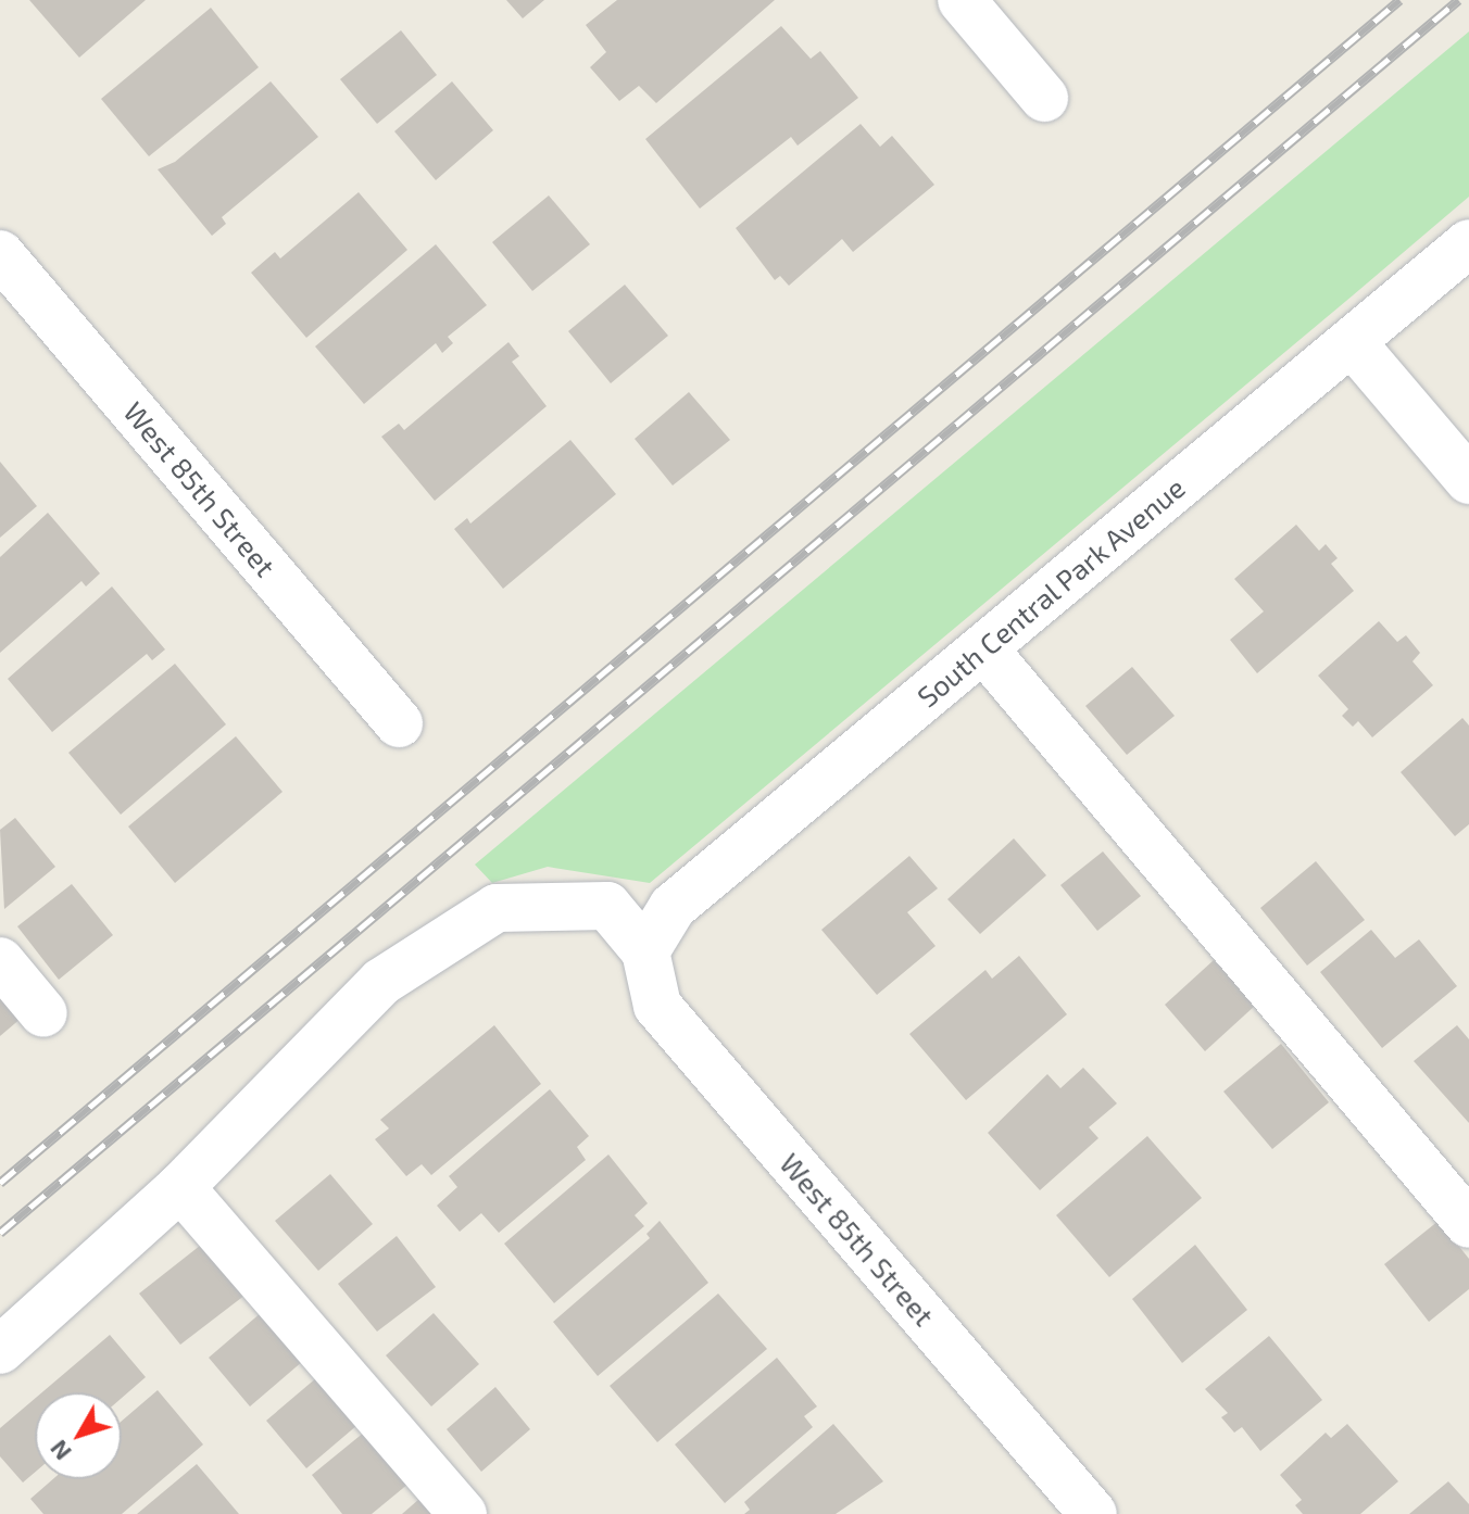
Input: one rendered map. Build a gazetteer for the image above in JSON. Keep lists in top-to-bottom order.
{
  "streets": {
    "street": ["West 85th Street", "South Central Park Avenue"]
  },
  "crossings": [
    ["West 85th Street", "South Central Park Avenue"]
  ],
  "north": "bottom left"
}
